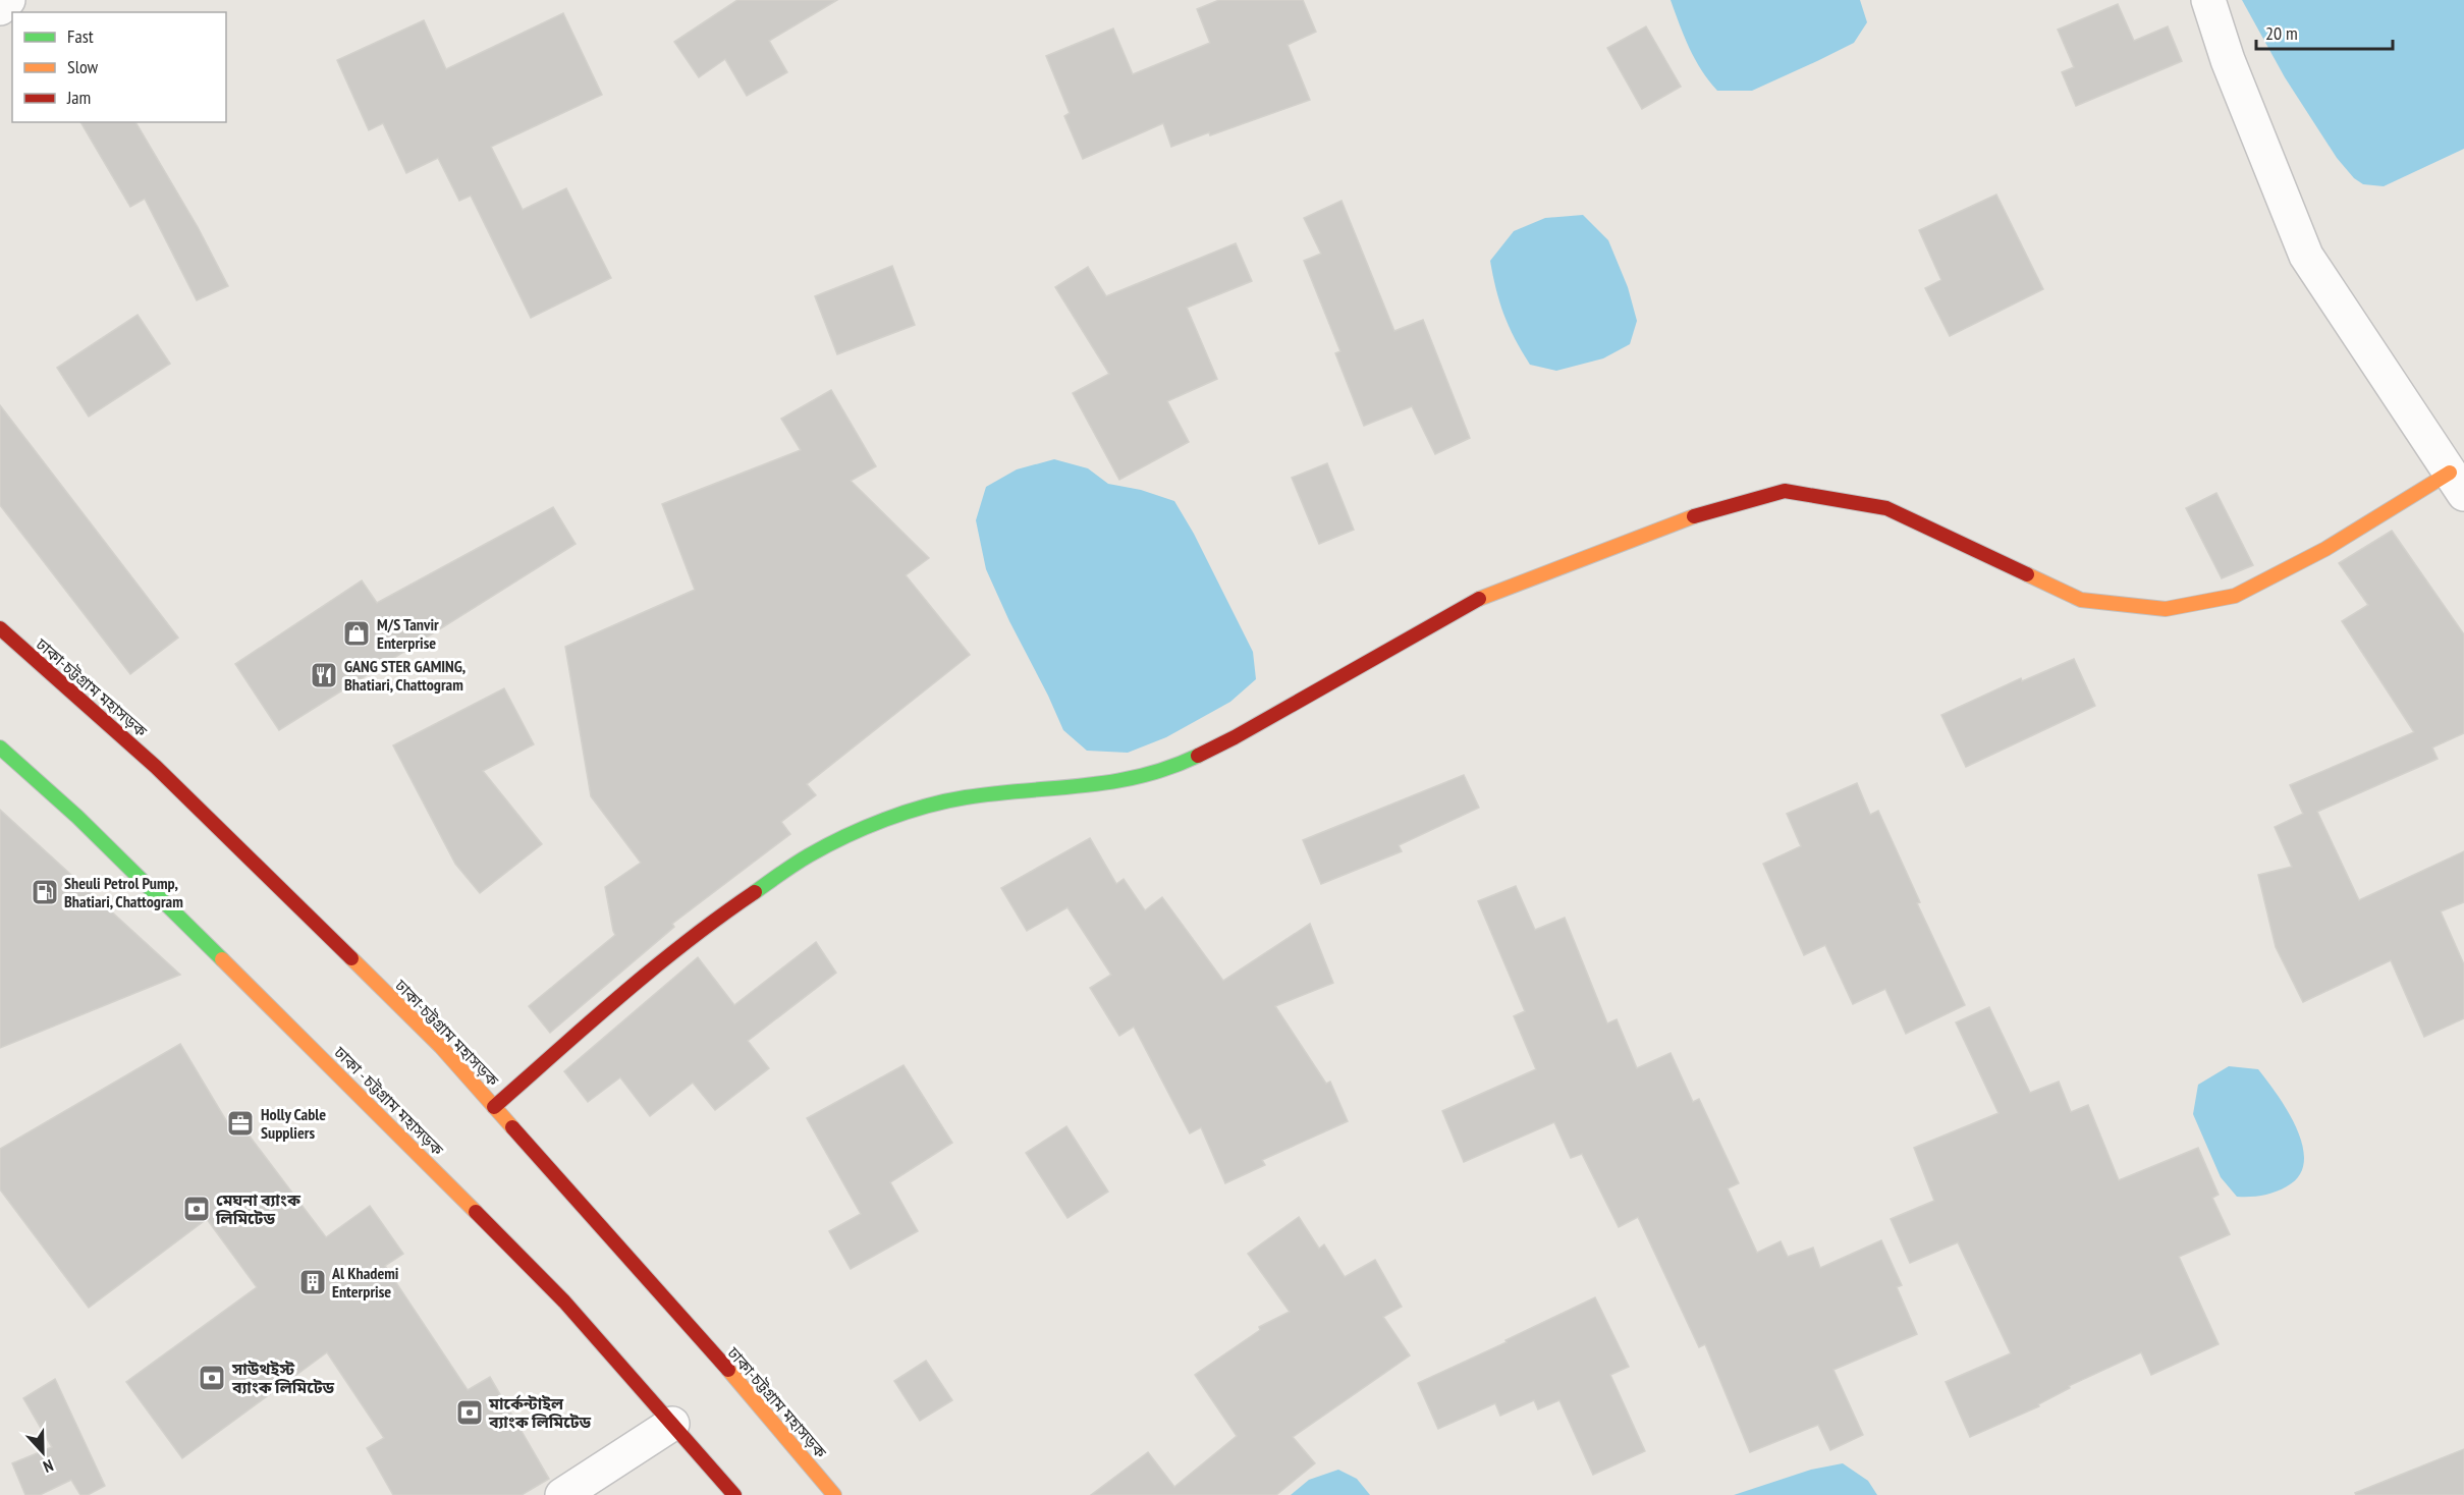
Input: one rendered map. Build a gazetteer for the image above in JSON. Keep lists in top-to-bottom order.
{
  "streets": {
    "main road": ["ঢাকা-চট্টগ্রাম মহাসড়ক", "ঢাকা - চট্টগ্রাম মহাসড়ক"]
  },
  "places": {
    "shop": ["M/S Tanvir Enterprise"],
    "restaurant": ["GANG STER GAMING, Bhatiari, Chattogram"],
    "fuel station": ["Sheuli Petrol Pump, Bhatiari, Chattogram"],
    "office": ["Holly Cable Suppliers"],
    "bank": ["মেঘনা ব্যাংক লিমিটেড", "সাউথইস্ট ব্যাংক লিমিটেড", "মার্কেন্টাইল ব্যাংক লিমিটেড"],
    "building": ["Al Khademi Enterprise"]
  },
  "legend": ["Fast", "Slow", "Jam"],
  "scale_bar": "20 m",
  "north": "bottom"
}
